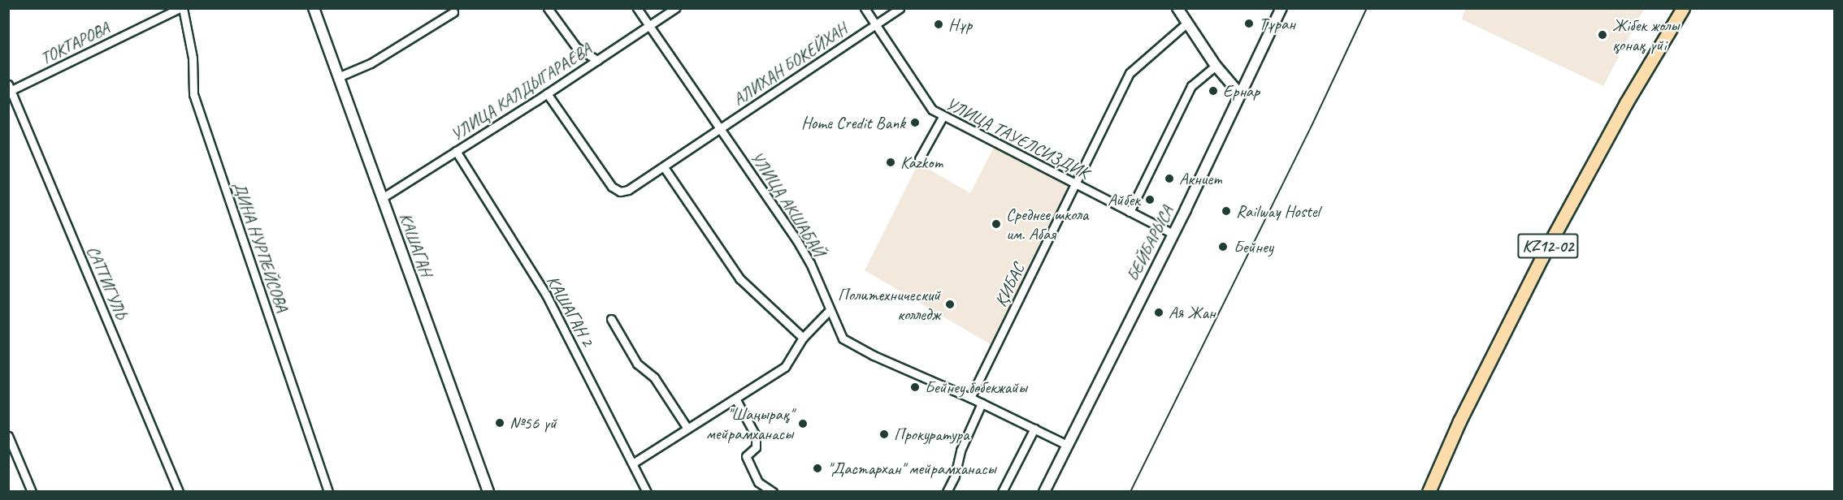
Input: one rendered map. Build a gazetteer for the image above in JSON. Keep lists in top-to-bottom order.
{
  "streets": {
    "highway": ["KZ12-02"],
    "street": [
      "ТОКТАРОВА",
      "АЛИХАН БОКЕЙХАН",
      "УЛИЦА КАЛДЫГАРАЕВА",
      "УЛИЦА ТАУЕЛСИЗДИК",
      "УЛИЦА АКШАБАЙ",
      "БЕЙБАРЫСА",
      "КАШАГАН",
      "ДИНА НУРПЕЙСОВА",
      "САТТИГУЛЬ",
      "ҚИБАС",
      "КАШАГАН 2"
    ]
  },
  "crossings": [
    ["ТОКТАРОВА", "ДИНА НУРПЕЙСОВА"],
    ["ТОКТАРОВА", "САТТИГУЛЬ"],
    ["АЛИХАН БОКЕЙХАН", "УЛИЦА КАЛДЫГАРАЕВА"],
    ["АЛИХАН БОКЕЙХАН", "УЛИЦА ТАУЕЛСИЗДИК"],
    ["АЛИХАН БОКЕЙХАН", "УЛИЦА АКШАБАЙ"],
    ["УЛИЦА КАЛДЫГАРАЕВА", "УЛИЦА АКШАБАЙ"],
    ["УЛИЦА КАЛДЫГАРАЕВА", "КАШАГАН"],
    ["УЛИЦА КАЛДЫГАРАЕВА", "КАШАГАН 2"],
    ["УЛИЦА ТАУЕЛСИЗДИК", "БЕЙБАРЫСА"],
    ["УЛИЦА ТАУЕЛСИЗДИК", "ҚИБАС"],
    ["УЛИЦА АКШАБАЙ", "БЕЙБАРЫСА"],
    ["УЛИЦА АКШАБАЙ", "ҚИБАС"]
  ],
  "places": [
    "Тұран",
    "Нұр",
    "Жібек жолы қонақ үйі",
    "Ернар",
    "Home Credit Bank",
    "Kazkom",
    "Акниет",
    "Айбек",
    "Railway Hostel",
    "Среднее школа им. Абая",
    "Бейнеу",
    "Политехнический колледж",
    "Ая Жан",
    "Бейнеу бөбекжайы",
    "№56 үй",
    "\"Шаңырақ\" мейрамханасы",
    "Прокуратура",
    "\"Дастархан\" мейрамханасы"
  ]
}
